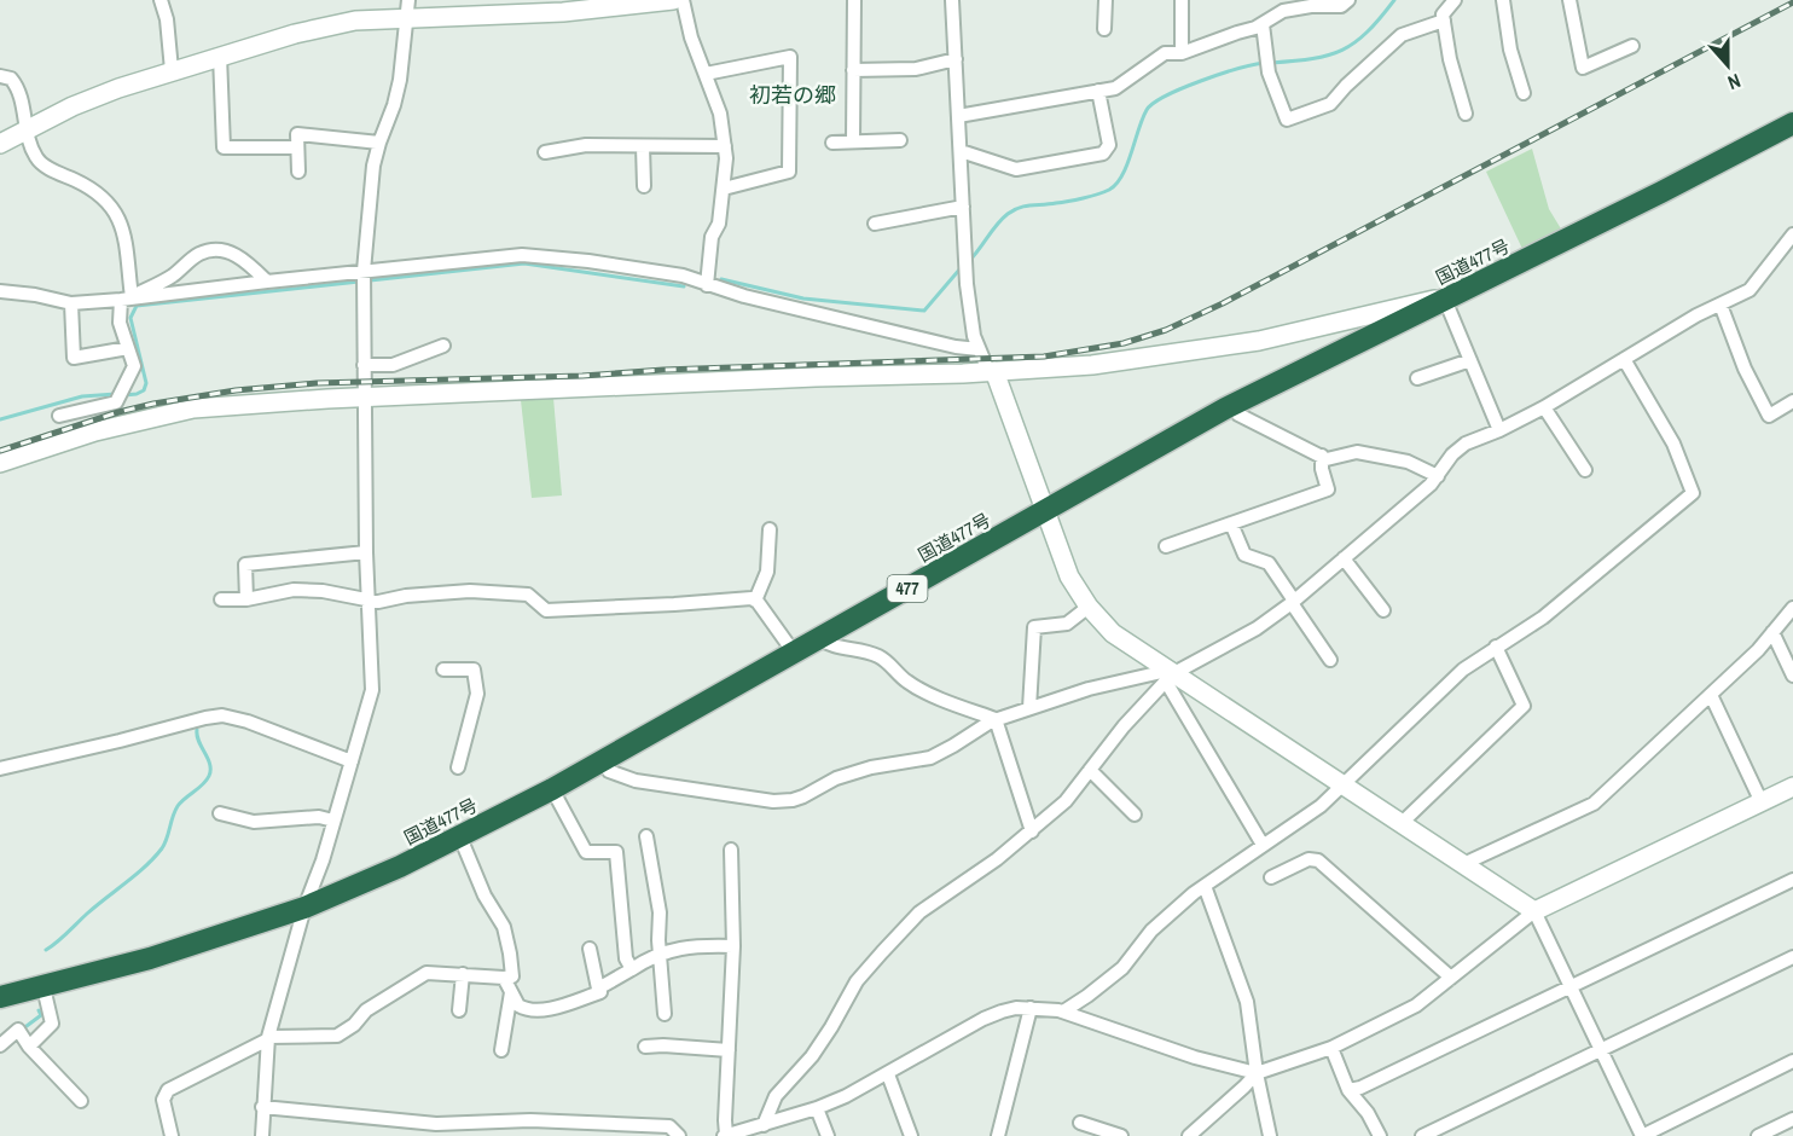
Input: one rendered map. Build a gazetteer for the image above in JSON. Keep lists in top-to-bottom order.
{
  "streets": {
    "highway": ["国道477号", "477"]
  },
  "districts": ["初若の郷"],
  "north": "bottom"
}
